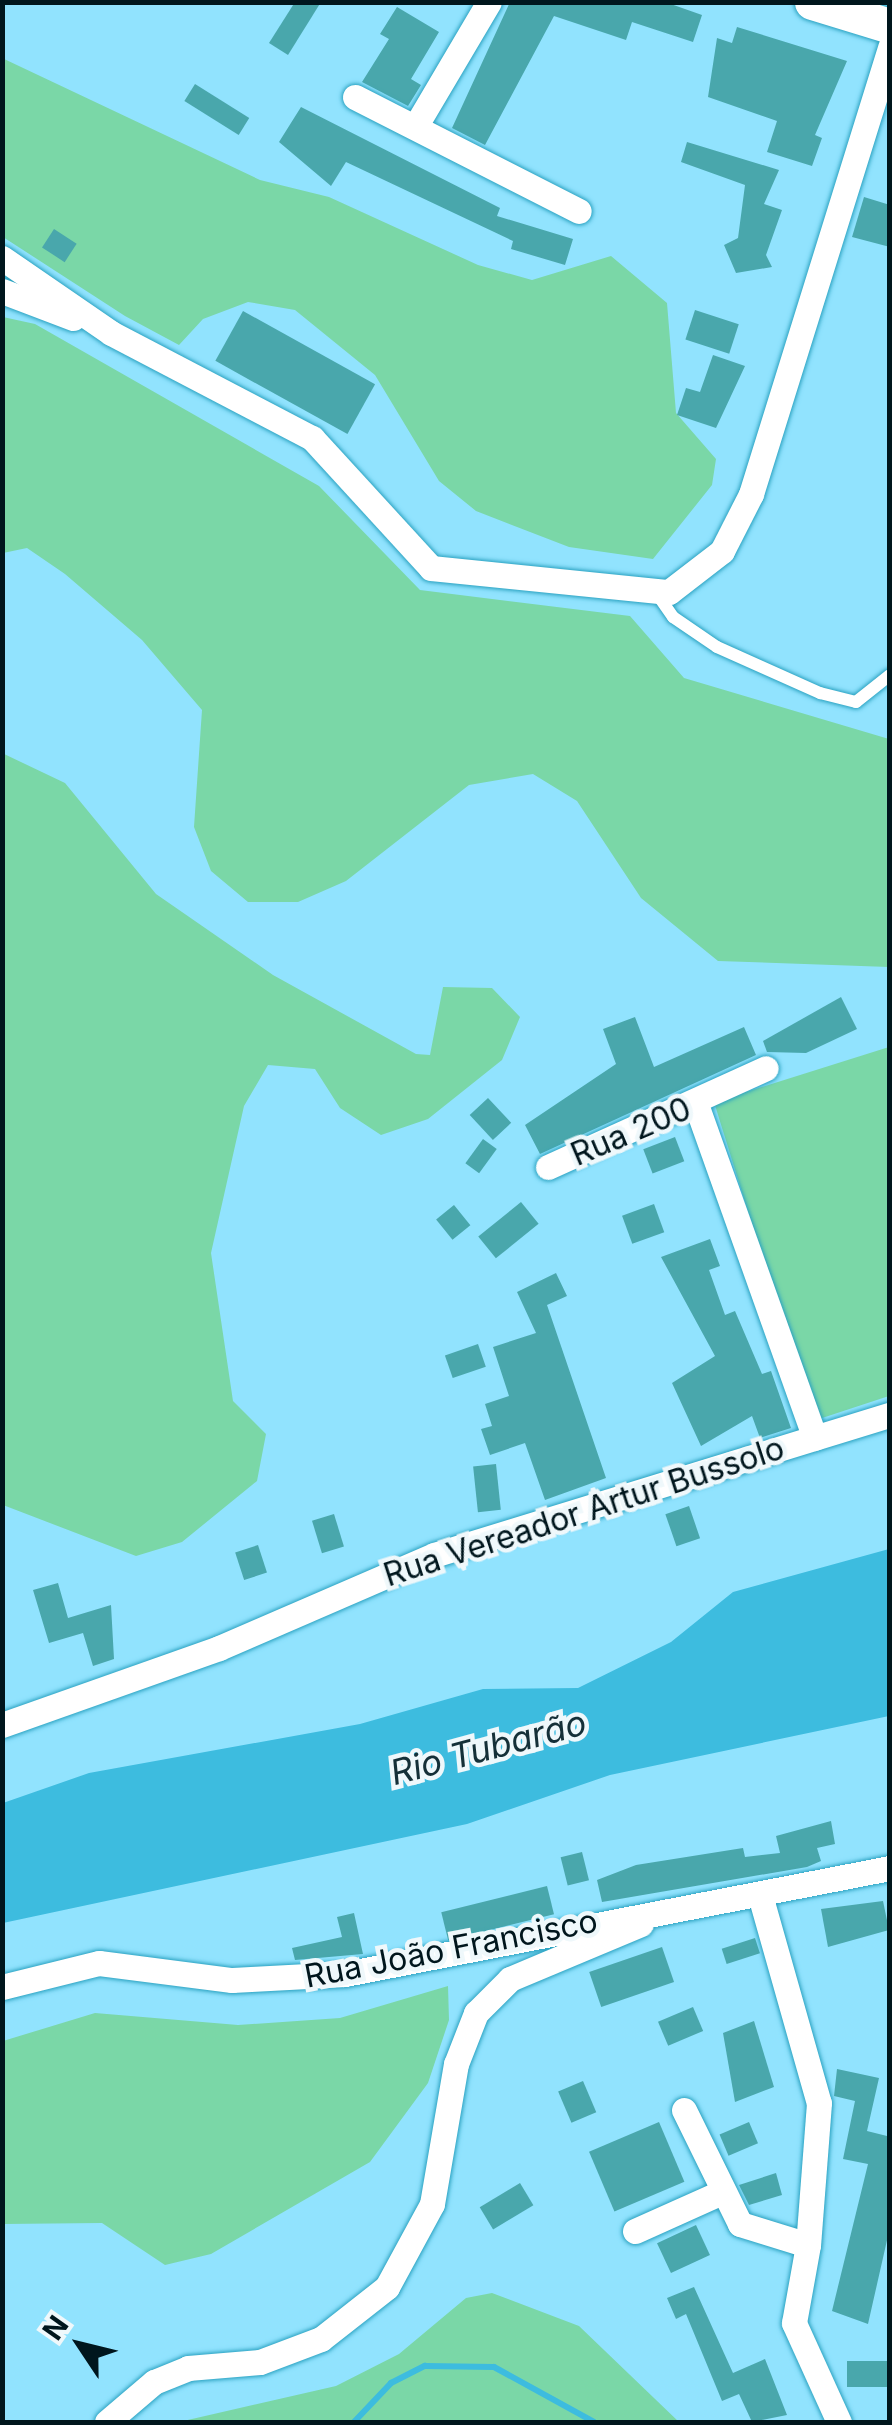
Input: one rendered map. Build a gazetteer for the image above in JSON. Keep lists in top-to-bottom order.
{
  "streets": {
    "street": ["Rua 200", "Rua Vereador Artur Bussolo", "Rua João Francisco"]
  },
  "water": ["Rio Tubarão"],
  "north": "top left"
}
